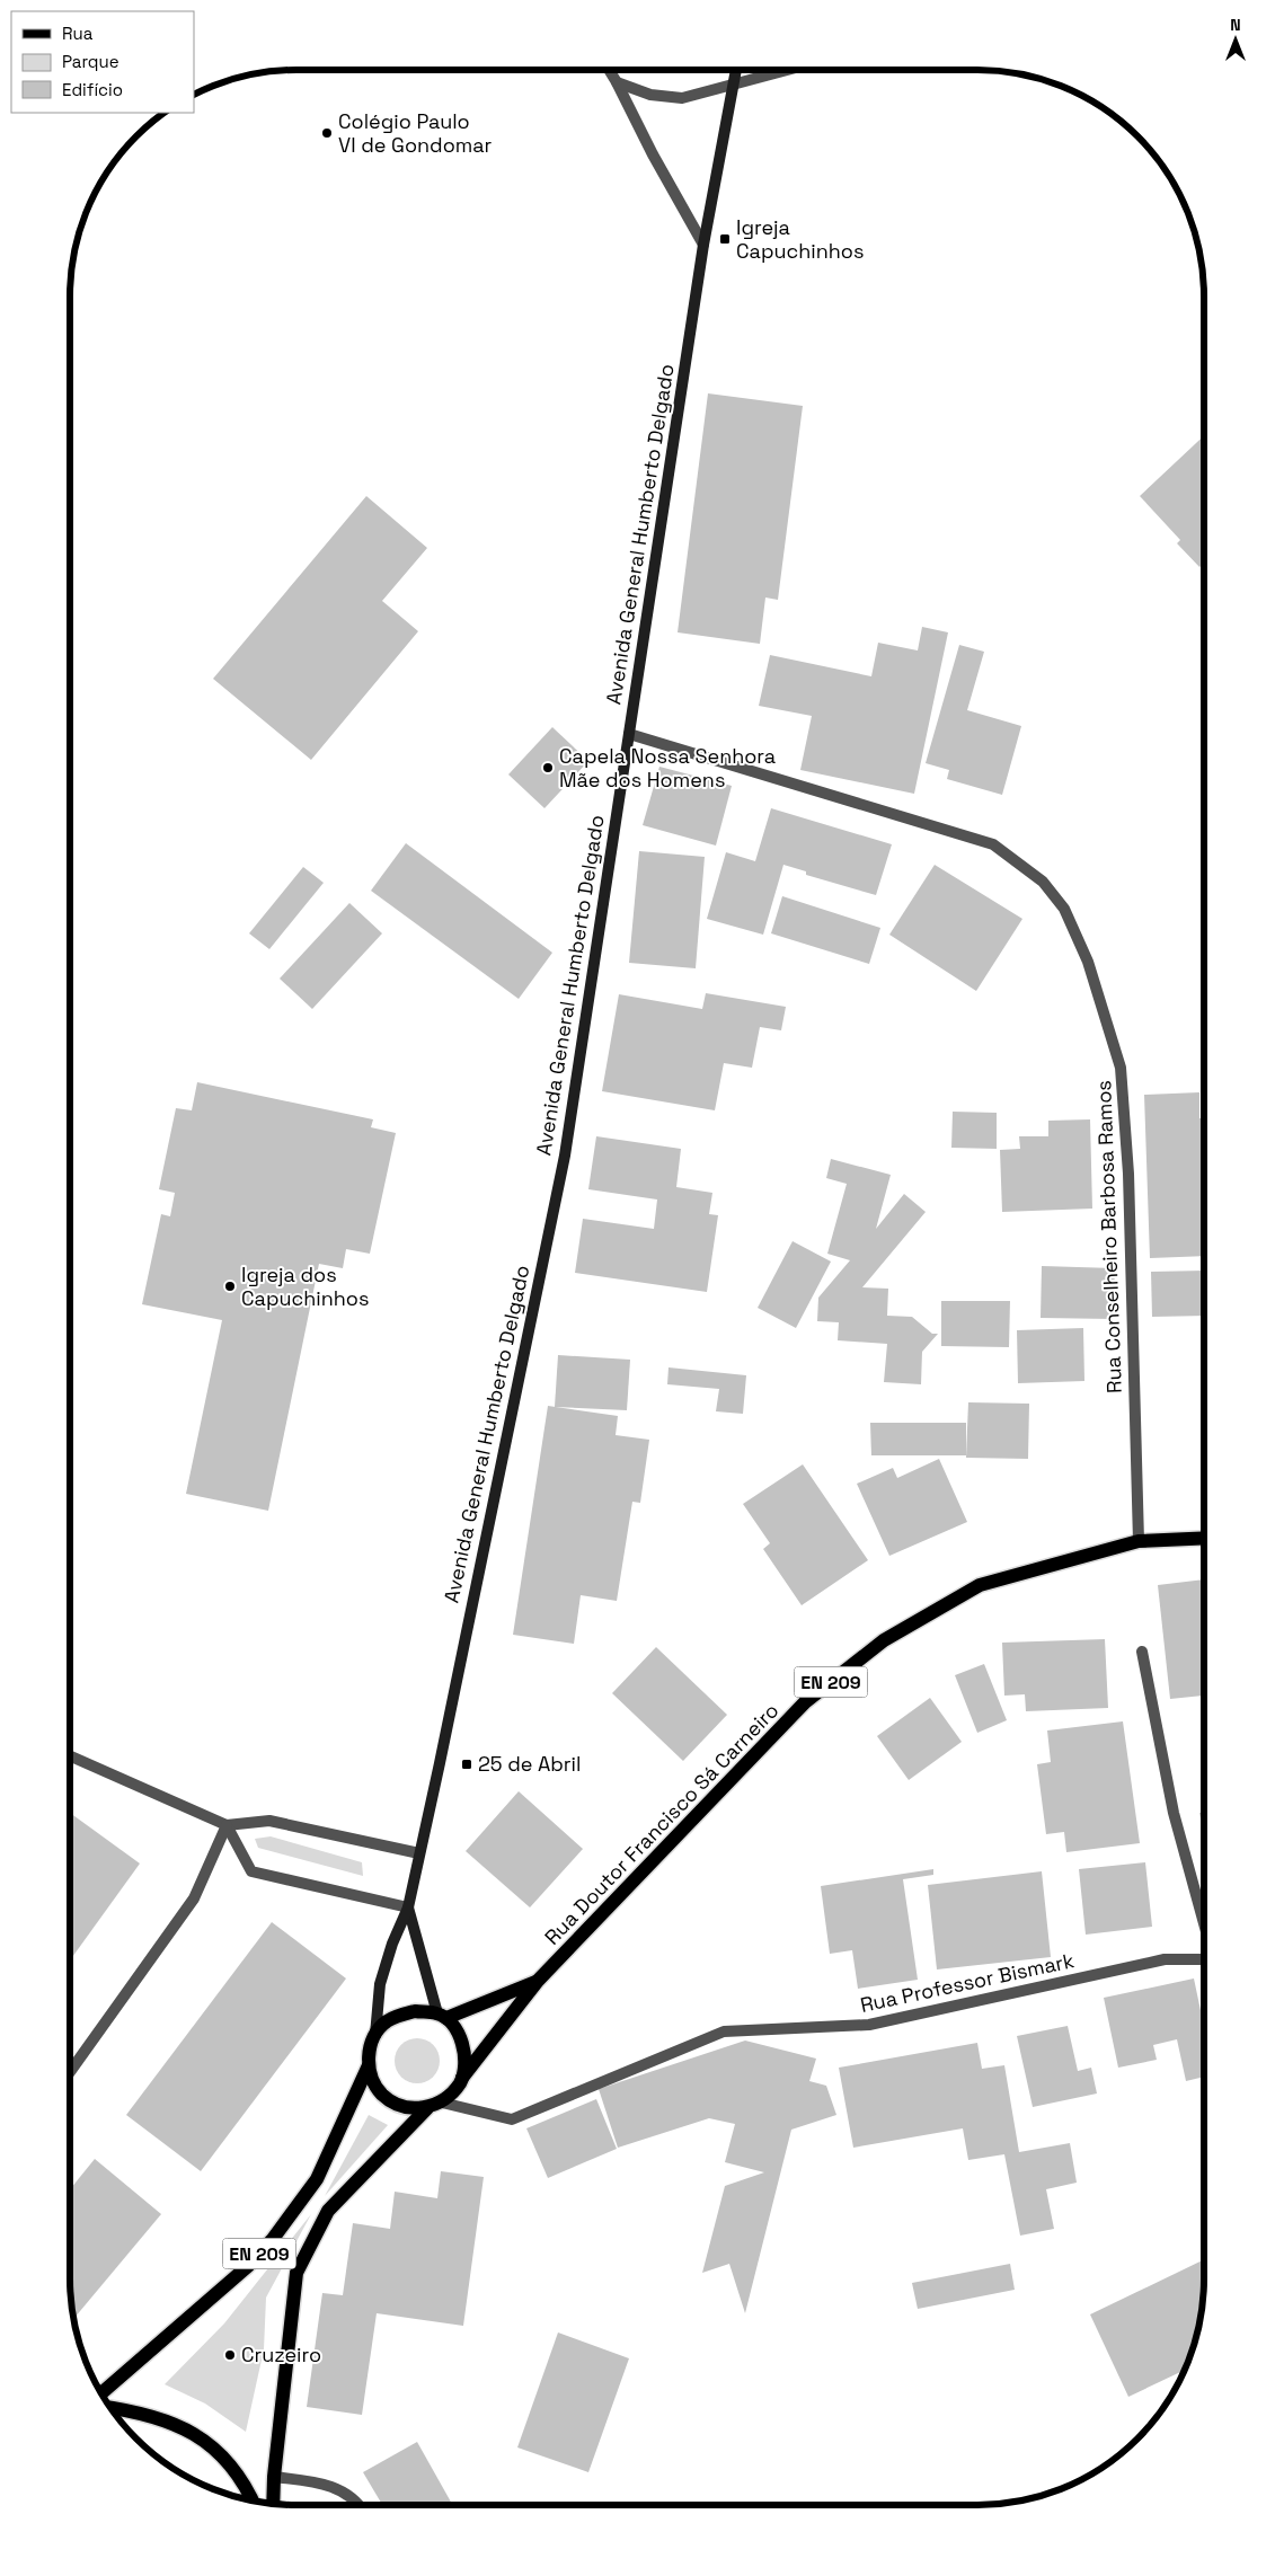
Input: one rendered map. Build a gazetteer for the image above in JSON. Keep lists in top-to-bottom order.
{
  "streets": {
    "main road": ["Avenida General Humberto Delgado", "EN 209", "Rua Doutor Francisco Sá Carneiro"],
    "street": ["Rua Conselheiro Barbosa Ramos", "Rua Professor Bismark"]
  },
  "crossings": [
    ["Avenida General Humberto Delgado", "Rua Conselheiro Barbosa Ramos"],
    ["Avenida General Humberto Delgado", "EN 209"],
    ["Avenida General Humberto Delgado", "Rua Doutor Francisco Sá Carneiro"],
    ["Avenida General Humberto Delgado", "Rua Professor Bismark"],
    ["Rua Conselheiro Barbosa Ramos", "Rua Doutor Francisco Sá Carneiro"],
    ["EN 209", "Rua Doutor Francisco Sá Carneiro"],
    ["EN 209", "Rua Professor Bismark"],
    ["Rua Doutor Francisco Sá Carneiro", "Rua Professor Bismark"]
  ],
  "places": {
    "other": [
      "Colégio Paulo VI de Gondomar",
      "Capela Nossa Senhora Mãe dos Homens",
      "Igreja dos Capuchinhos",
      "Cruzeiro"
    ],
    "transit": ["Igreja Capuchinhos", "25 de Abril"]
  },
  "legend": ["Rua", "Parque", "Edifício"],
  "north": "top"
}
